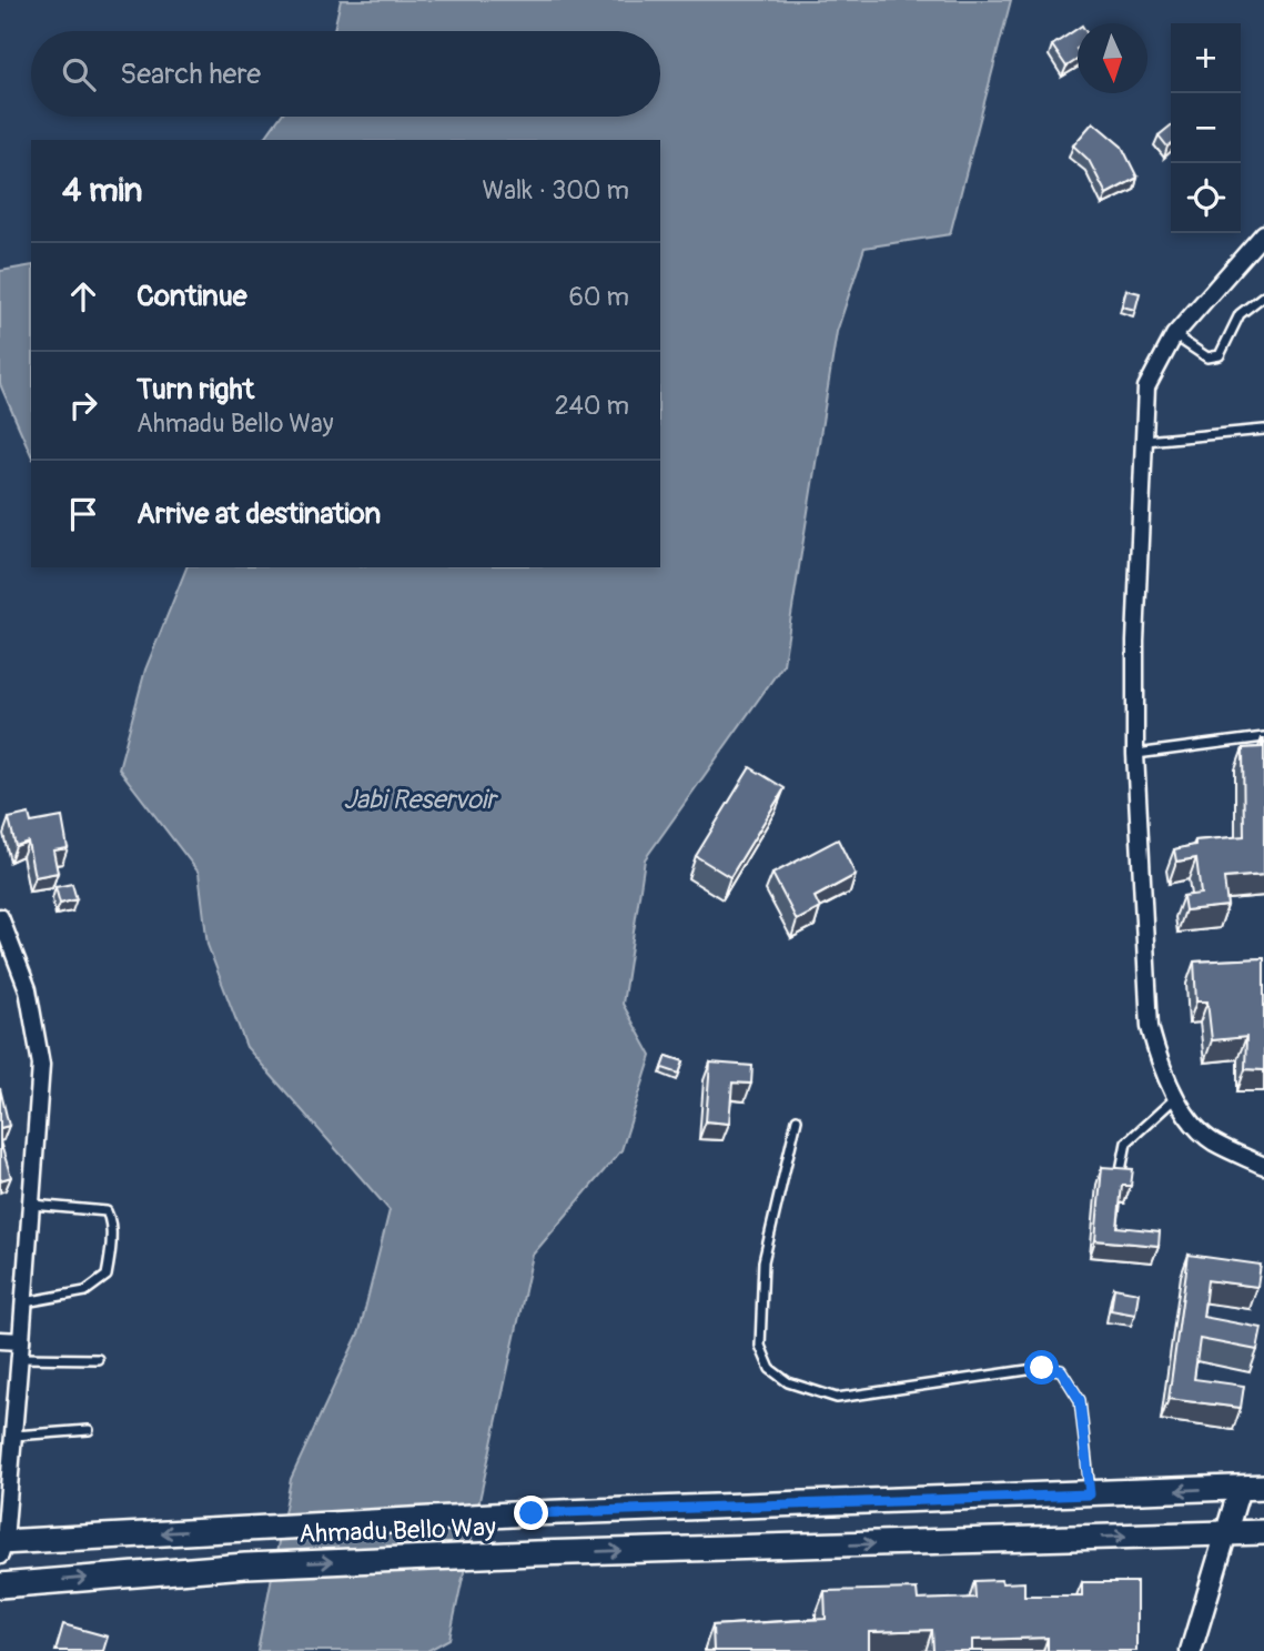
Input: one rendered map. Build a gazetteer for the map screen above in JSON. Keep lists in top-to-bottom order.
{
  "streets": {
    "main road": ["Ahmadu Bello Way"]
  },
  "water": ["Jabi Reservoir"],
  "north": "bottom",
  "page": {
    "map_buttons": ["+", "−"],
    "search": "Search here",
    "heading": ["4 min", "Walk · 300 m"],
    "list": [
      ["Continue", "60 m"],
      ["Turn right", "Ahmadu Bello Way", "240 m"],
      "Arrive at destination"
    ]
  }
}
